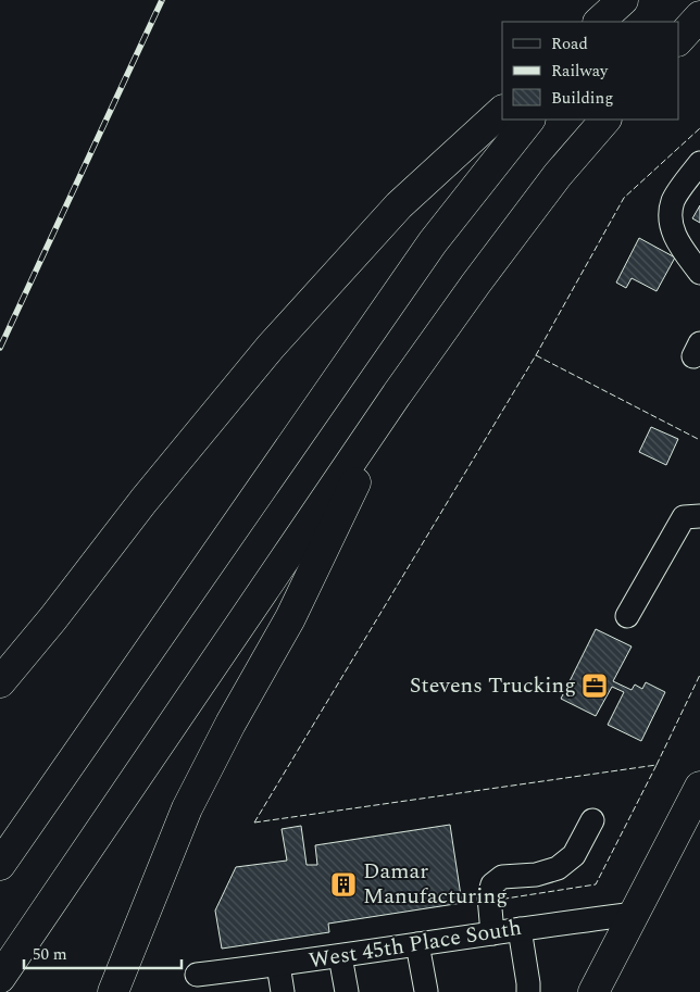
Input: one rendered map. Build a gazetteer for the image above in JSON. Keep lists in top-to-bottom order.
{
  "streets": {
    "street": ["West 45th Place South"]
  },
  "places": {
    "office": ["Stevens Trucking"],
    "building": ["Damar Manufacturing"]
  },
  "legend": ["Road", "Railway", "Building"],
  "scale_bar": "50 m"
}
